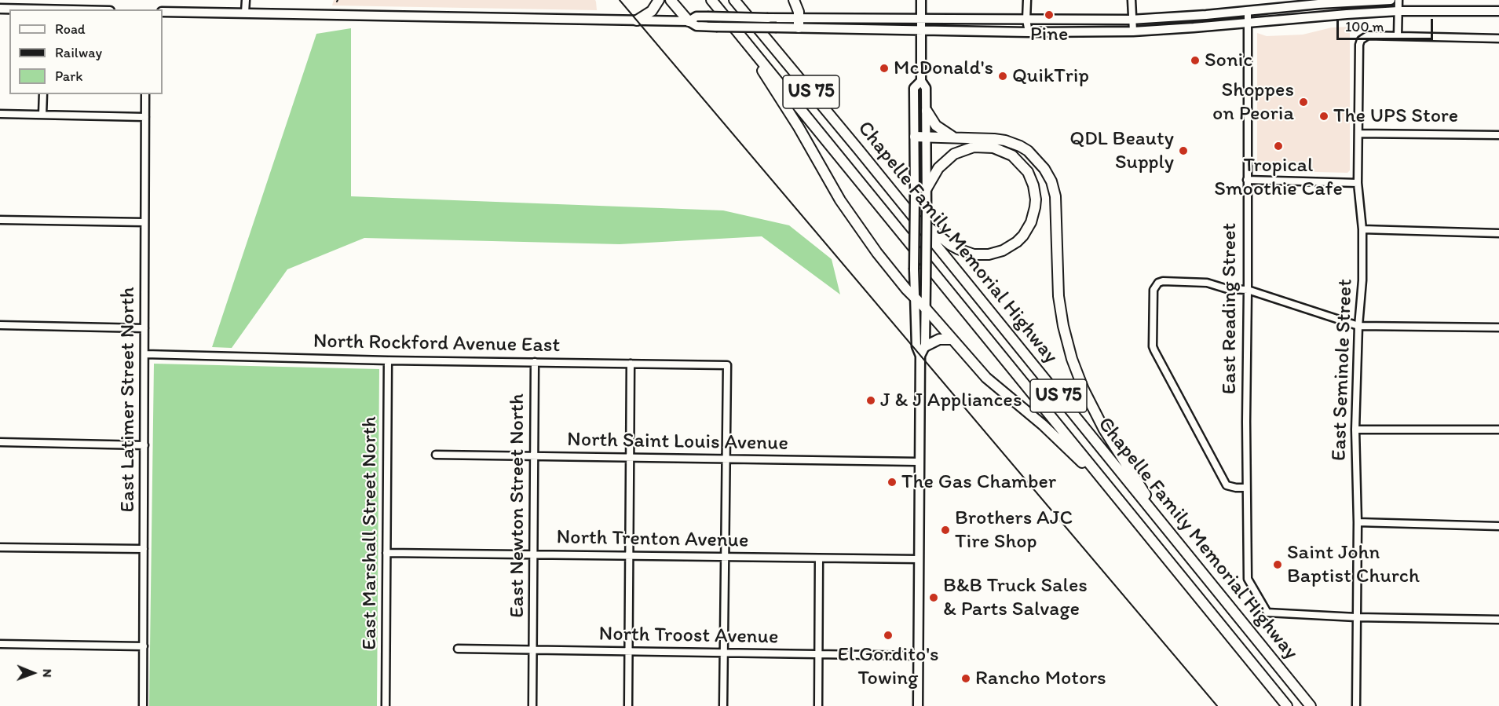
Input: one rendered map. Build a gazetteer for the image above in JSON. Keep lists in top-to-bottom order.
{
  "streets": {
    "highway": ["US 75", "Chapelle Family Memorial Highway"],
    "street": [
      "East Reading Street",
      "North Rockford Avenue East",
      "East Seminole Street",
      "East Latimer Street North",
      "North Saint Louis Avenue",
      "East Newton Street North",
      "East Marshall Street North",
      "North Trenton Avenue",
      "North Troost Avenue"
    ]
  },
  "crossings": [
    ["East Reading Street", "East Seminole Street"],
    ["North Rockford Avenue East", "East Latimer Street North"],
    ["North Rockford Avenue East", "North Saint Louis Avenue"],
    ["North Rockford Avenue East", "East Newton Street North"],
    ["North Rockford Avenue East", "East Marshall Street North"],
    ["North Saint Louis Avenue", "East Newton Street North"],
    ["East Newton Street North", "North Trenton Avenue"],
    ["East Newton Street North", "North Troost Avenue"],
    ["East Marshall Street North", "North Trenton Avenue"]
  ],
  "places": [
    "Pine",
    "Sonic",
    "McDonald's",
    "QuikTrip",
    "Shoppes on Peoria",
    "The UPS Store",
    "Tropical Smoothie Cafe",
    "QDL Beauty Supply",
    "J & J Appliances",
    "The Gas Chamber",
    "Brothers AJC Tire Shop",
    "Saint John Baptist Church",
    "B&B Truck Sales & Parts Salvage",
    "El Gordito's Towing",
    "Rancho Motors"
  ],
  "legend": ["Road", "Railway", "Park"],
  "scale_bar": "100 m",
  "north": "right"
}
